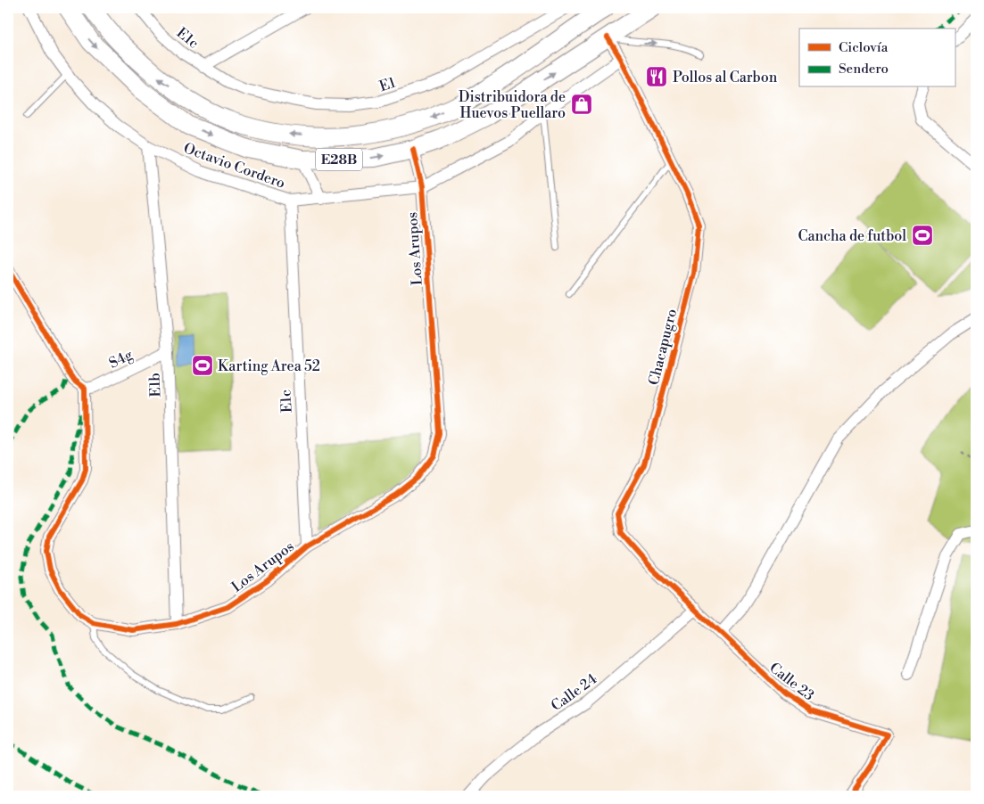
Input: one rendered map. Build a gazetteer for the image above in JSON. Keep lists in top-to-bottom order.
{
  "streets": {
    "highway": ["E28B"],
    "street": [
      "E1c",
      "E1",
      "Octavio Cordero",
      "Los Arupos",
      "Chacapugro",
      "S4g",
      "E1b",
      "Calle 23",
      "Calle 24"
    ]
  },
  "crossings": [
    ["E1c", "E1"],
    ["E1c", "Octavio Cordero"],
    ["E1c", "Los Arupos"],
    ["E28B", "Los Arupos"],
    ["E28B", "Chacapugro"],
    ["Octavio Cordero", "Los Arupos"],
    ["Octavio Cordero", "Chacapugro"],
    ["Octavio Cordero", "E1b"],
    ["Los Arupos", "S4g"],
    ["Los Arupos", "E1b"],
    ["Chacapugro", "Calle 23"],
    ["Chacapugro", "Calle 24"],
    ["S4g", "E1b"]
  ],
  "places": {
    "restaurant": ["Pollos al Carbon"],
    "shop": ["Distribuidora de Huevos Puellaro"],
    "sports": ["Cancha de futbol", "Karting Area 52"]
  },
  "legend": ["Ciclovía", "Sendero"]
}
